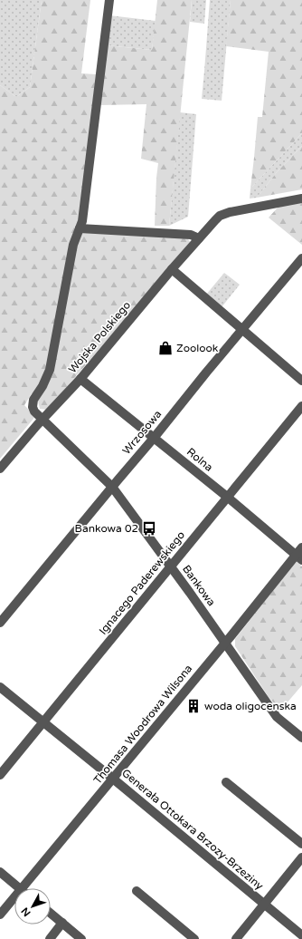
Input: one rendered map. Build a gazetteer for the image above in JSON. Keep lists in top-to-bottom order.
{
  "streets": {
    "street": [
      "Wojska Polskiego",
      "Wrzosowa",
      "Rolna",
      "Ignacego Paderewskiego",
      "Bankowa",
      "Thomasa Woodrowa Wilsona",
      "Generała Ottokara Brzozy-Brzeziny"
    ]
  },
  "crossings": [
    ["Wojska Polskiego", "Rolna"],
    ["Wojska Polskiego", "Bankowa"],
    ["Wrzosowa", "Rolna"],
    ["Wrzosowa", "Bankowa"],
    ["Rolna", "Ignacego Paderewskiego"],
    ["Rolna", "Thomasa Woodrowa Wilsona"],
    ["Ignacego Paderewskiego", "Bankowa"],
    ["Ignacego Paderewskiego", "Generała Ottokara Brzozy-Brzeziny"],
    ["Bankowa", "Thomasa Woodrowa Wilsona"],
    ["Thomasa Woodrowa Wilsona", "Generała Ottokara Brzozy-Brzeziny"]
  ],
  "places": {
    "shop": ["Zoolook"],
    "bus stop": ["Bankowa 02"],
    "building": ["woda oligocenska"]
  },
  "north": "bottom left"
}
